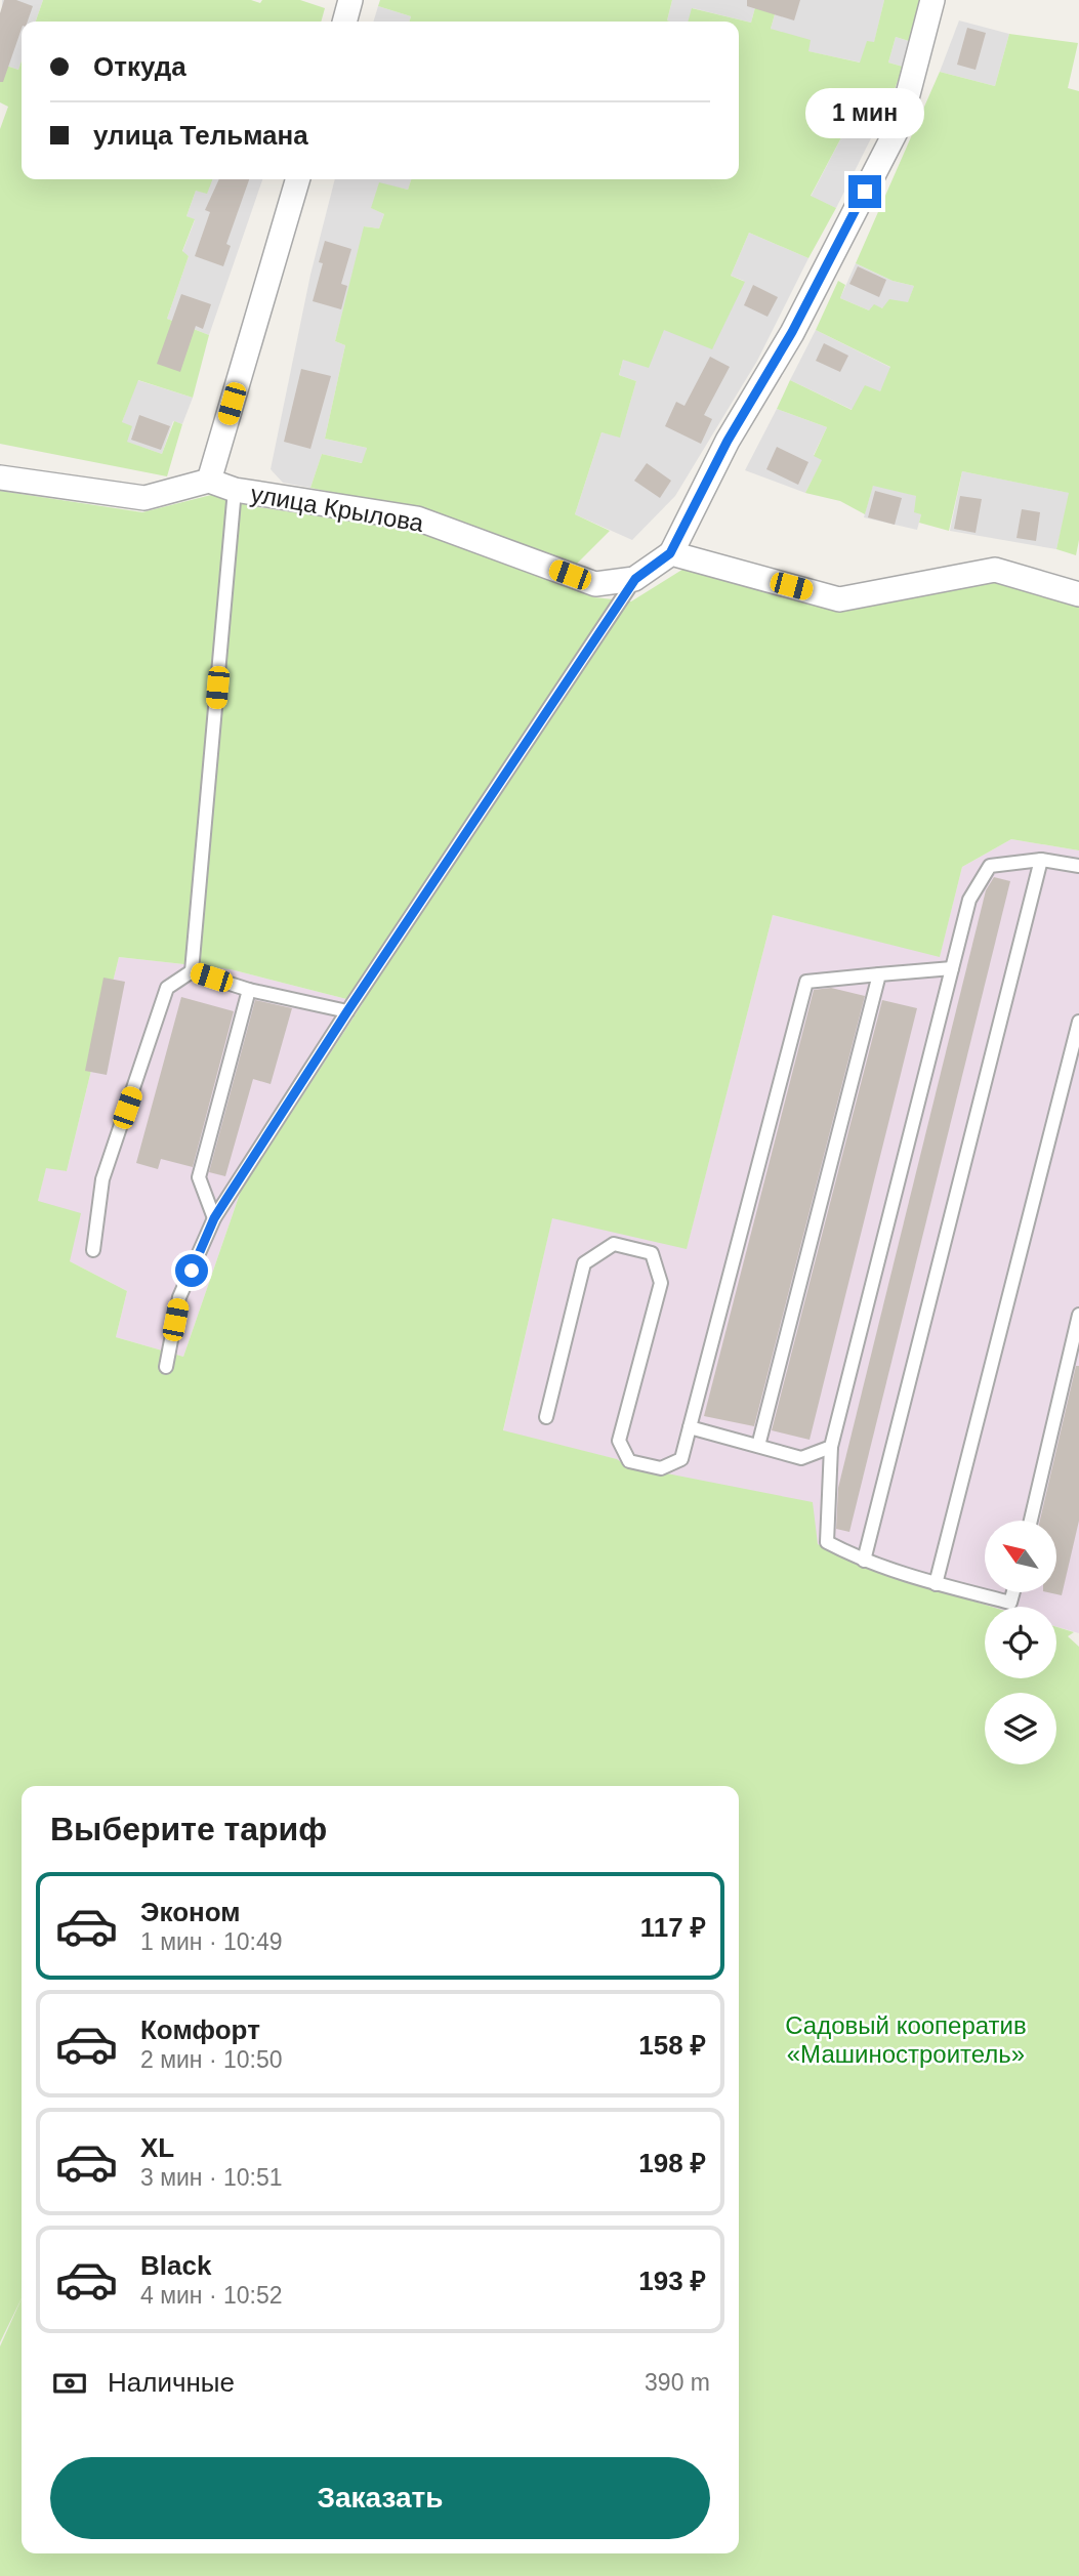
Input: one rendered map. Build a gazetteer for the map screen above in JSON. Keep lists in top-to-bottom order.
{
  "streets": {
    "street": ["улица Крылова"]
  },
  "parks": ["Садовый кооператив «Машиностроитель»"],
  "north": "top left",
  "page": {
    "banner": ["Откуда", "улица Тельмана"],
    "bubble": "1 мин",
    "heading": "Выберите тариф",
    "list": [
      {
        "name": "Эконом",
        "note": "1 мин · 10:49",
        "value": "117 ₽"
      },
      {
        "name": "Комфорт",
        "note": "2 мин · 10:50",
        "value": "158 ₽"
      },
      {
        "name": "XL",
        "note": "3 мин · 10:51",
        "value": "198 ₽"
      },
      {
        "name": "Black",
        "note": "4 мин · 10:52",
        "value": "193 ₽"
      }
    ],
    "pay": ["Наличные", "390 m"],
    "buttons": "Заказать"
  }
}
